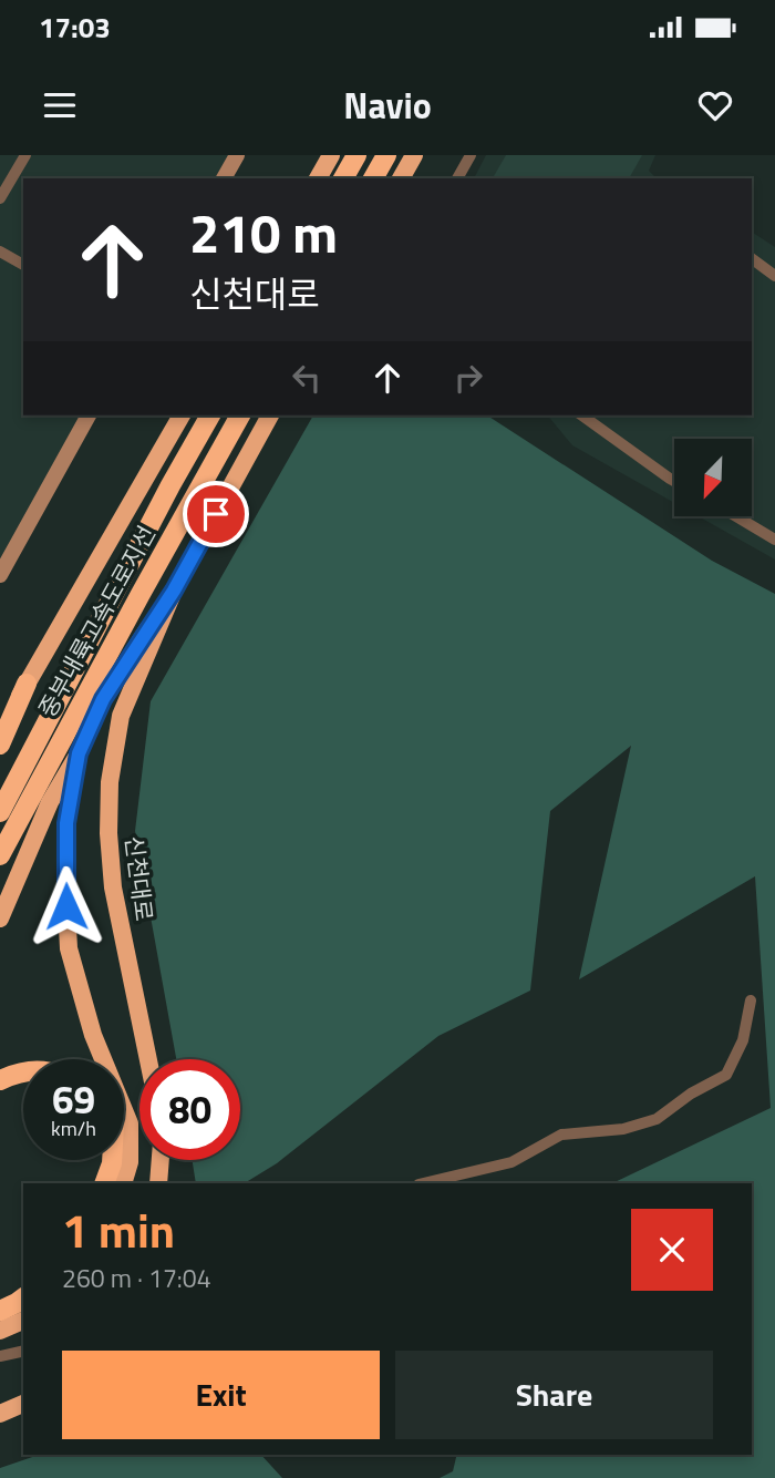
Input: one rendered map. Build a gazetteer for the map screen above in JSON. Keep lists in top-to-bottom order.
{
  "streets": {
    "highway": ["중부내륙고속도로지선", "신천대로"]
  },
  "north": "bottom left",
  "page": {
    "status": "17:03",
    "header": "Navio",
    "turn": ["210 m", "신천대로"],
    "speed": "69 km/h",
    "limit": "80",
    "heading": ["1 min", "260 m · 17:04"],
    "buttons": ["Exit", "Share"]
  }
}
